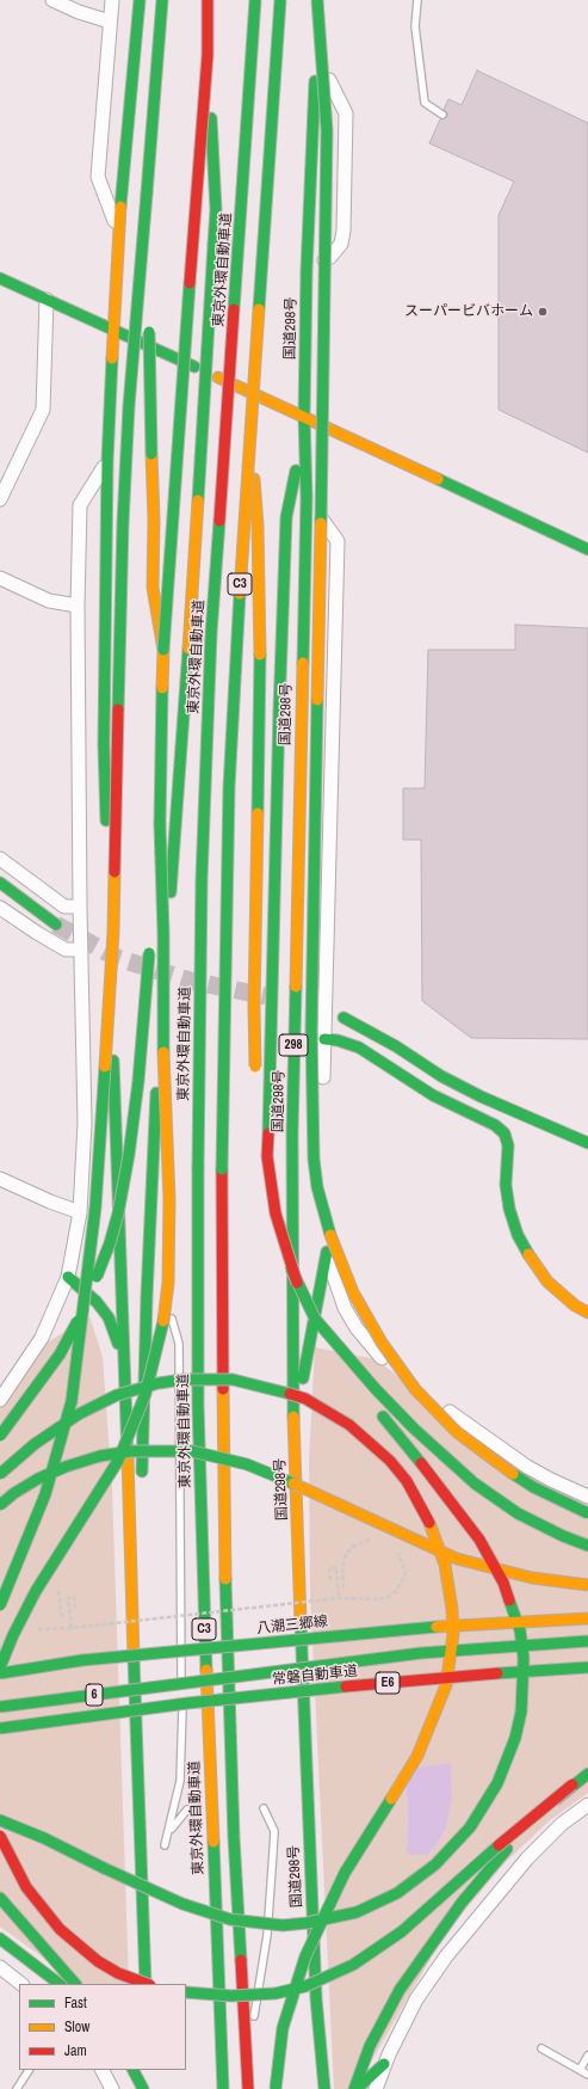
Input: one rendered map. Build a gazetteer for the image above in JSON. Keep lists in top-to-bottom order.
{
  "streets": {
    "main road": [
      "東京外環自動車道",
      "国道298号",
      "C3",
      "298",
      "八潮三郷線",
      "常磐自動車道",
      "E6",
      "6"
    ]
  },
  "crossings": [
    ["常磐自動車道", "6"]
  ],
  "places": ["スーパービバホーム"],
  "legend": ["Fast", "Slow", "Jam"]
}
